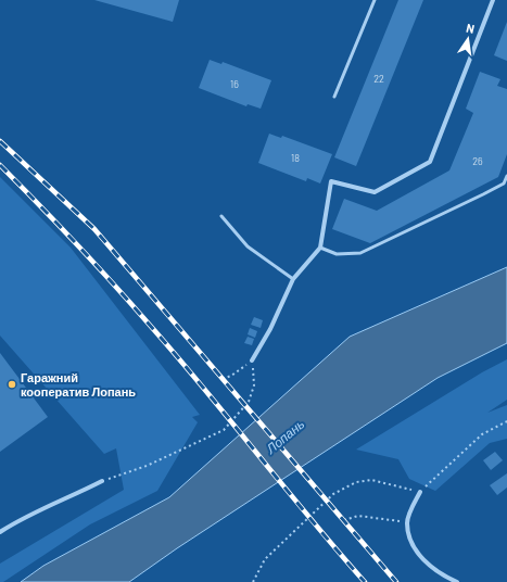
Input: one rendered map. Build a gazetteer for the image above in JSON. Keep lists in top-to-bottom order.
{
  "water": ["Лопань"],
  "places": ["Гаражний кооператив Лопань"],
  "house_numbers": [
    "22",
    "16",
    "18",
    "26"
  ],
  "north": "top"
}
